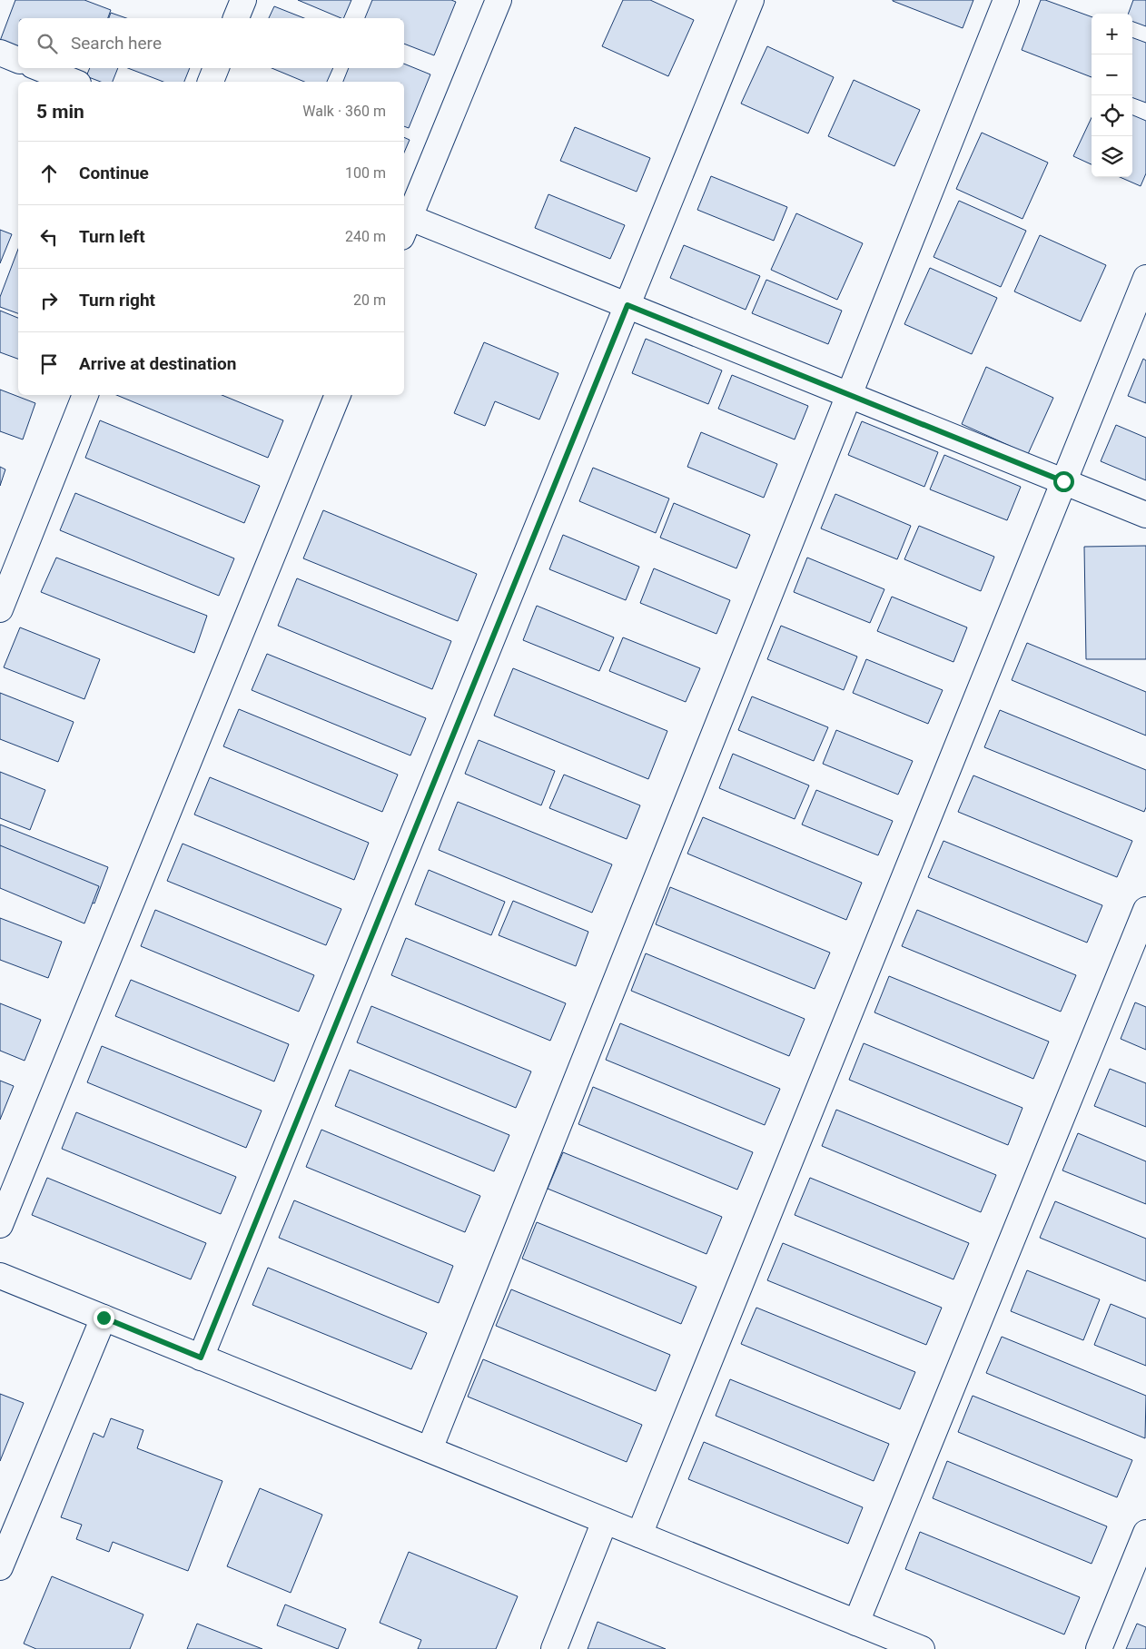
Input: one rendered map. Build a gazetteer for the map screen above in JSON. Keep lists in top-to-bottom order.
{
  "page": {
    "map_buttons": ["+", "−"],
    "search": "Search here",
    "heading": ["5 min", "Walk · 360 m"],
    "list": [
      ["Continue", "100 m"],
      ["Turn left", "240 m"],
      ["Turn right", "20 m"],
      "Arrive at destination"
    ]
  }
}
